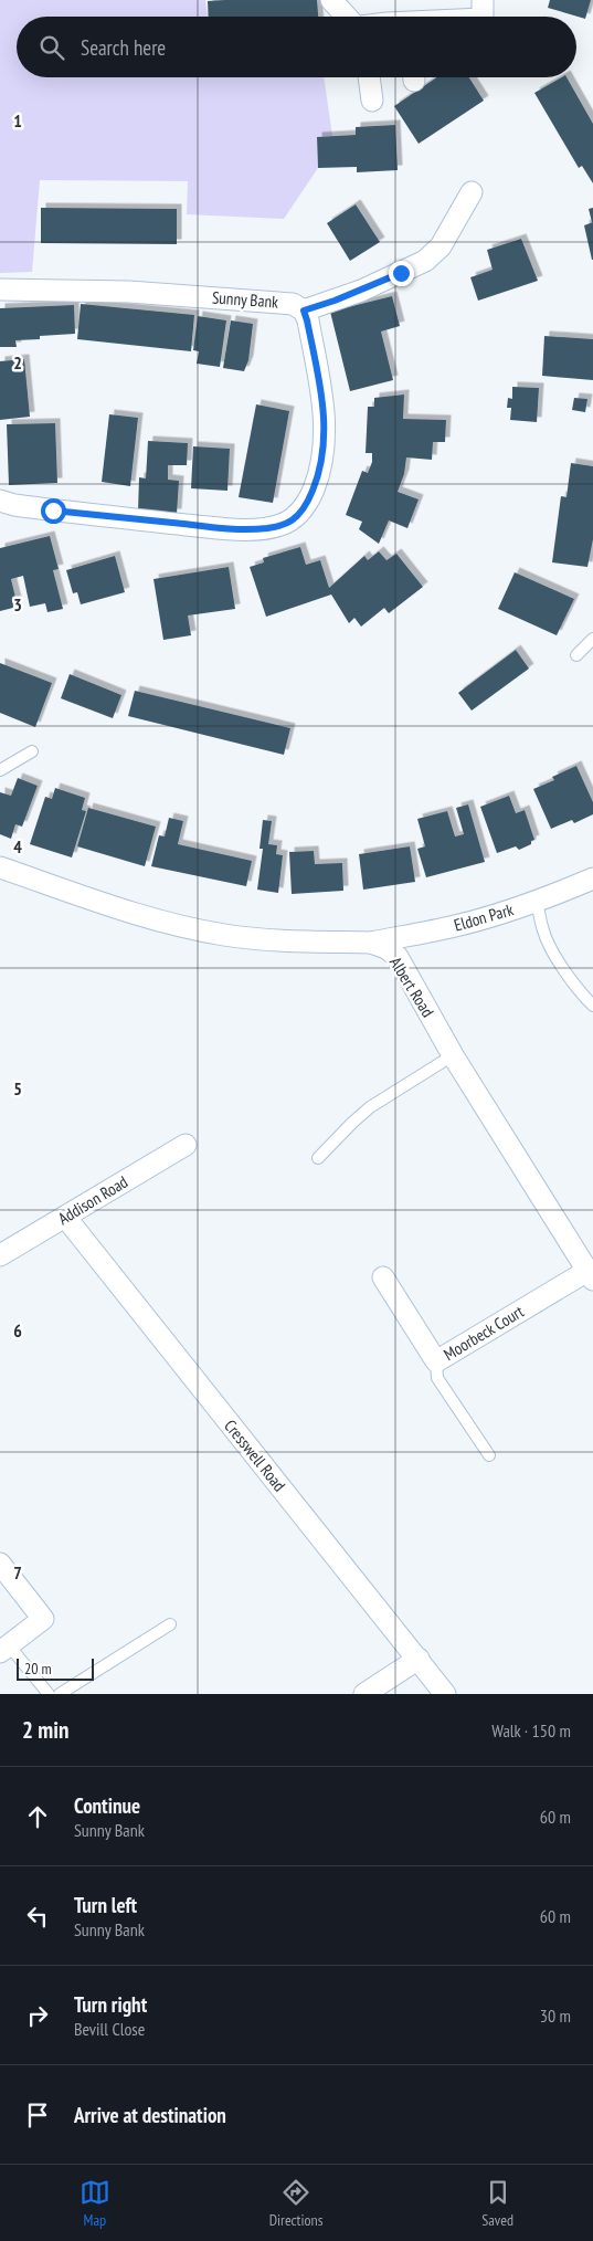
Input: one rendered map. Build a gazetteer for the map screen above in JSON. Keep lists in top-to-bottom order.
{
  "streets": {
    "street": [
      "Sunny Bank",
      "Eldon Park",
      "Albert Road",
      "Addison Road",
      "Moorbeck Court",
      "Cresswell Road"
    ]
  },
  "crossings": [
    ["Eldon Park", "Albert Road"],
    ["Albert Road", "Moorbeck Court"],
    ["Addison Road", "Cresswell Road"]
  ],
  "scale_bar": "20 m",
  "page": {
    "search": "Search here",
    "scale": "20 m",
    "heading": ["2 min", "Walk · 150 m"],
    "list": [
      ["Continue", "Sunny Bank", "60 m"],
      ["Turn left", "Sunny Bank", "60 m"],
      ["Turn right", "Bevill Close", "30 m"],
      "Arrive at destination"
    ],
    "nav": ["Map", "Directions", "Saved"]
  },
  "grid": {
    "rows": [
      "1",
      "2",
      "3",
      "4",
      "5",
      "6",
      "7"
    ]
  }
}
